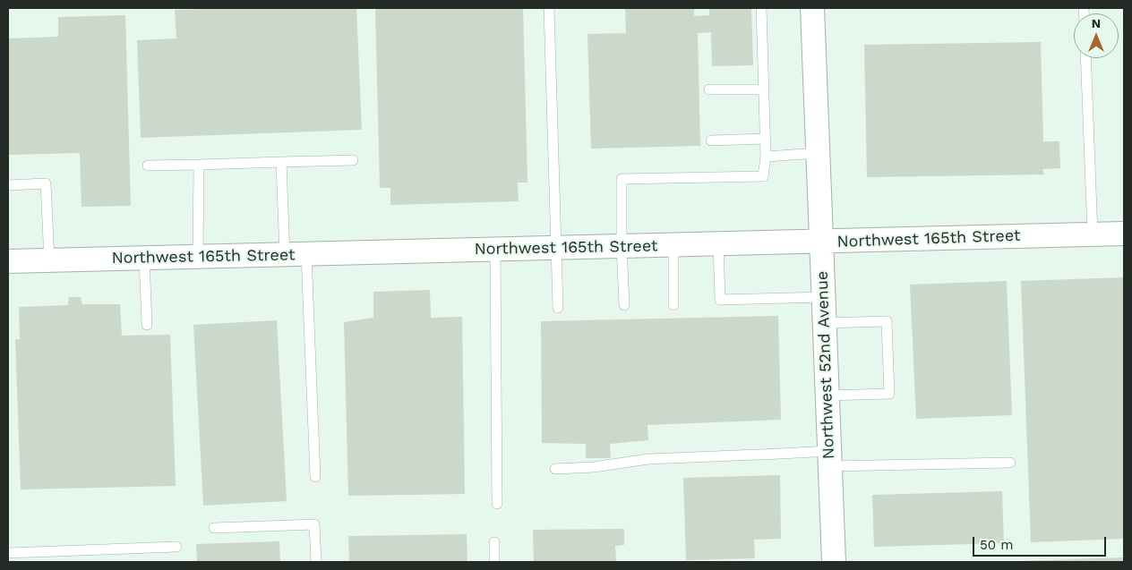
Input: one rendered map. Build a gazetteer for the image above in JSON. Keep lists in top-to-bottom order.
{
  "streets": {
    "street": ["Northwest 165th Street", "Northwest 52nd Avenue"]
  },
  "crossings": [
    ["Northwest 165th Street", "Northwest 52nd Avenue"]
  ],
  "scale_bar": "50 m",
  "north": "top"
}
